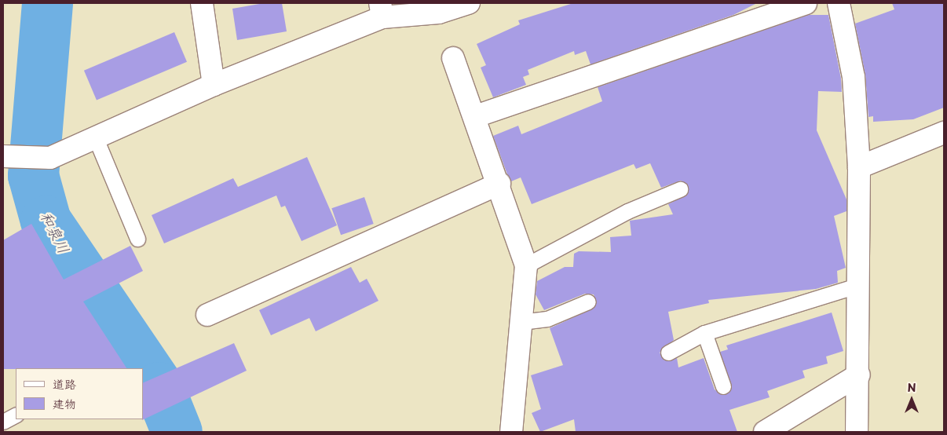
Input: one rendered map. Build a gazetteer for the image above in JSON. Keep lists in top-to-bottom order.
{
  "water": ["和泉川"],
  "legend": ["道路", "建物"],
  "north": "top"
}
